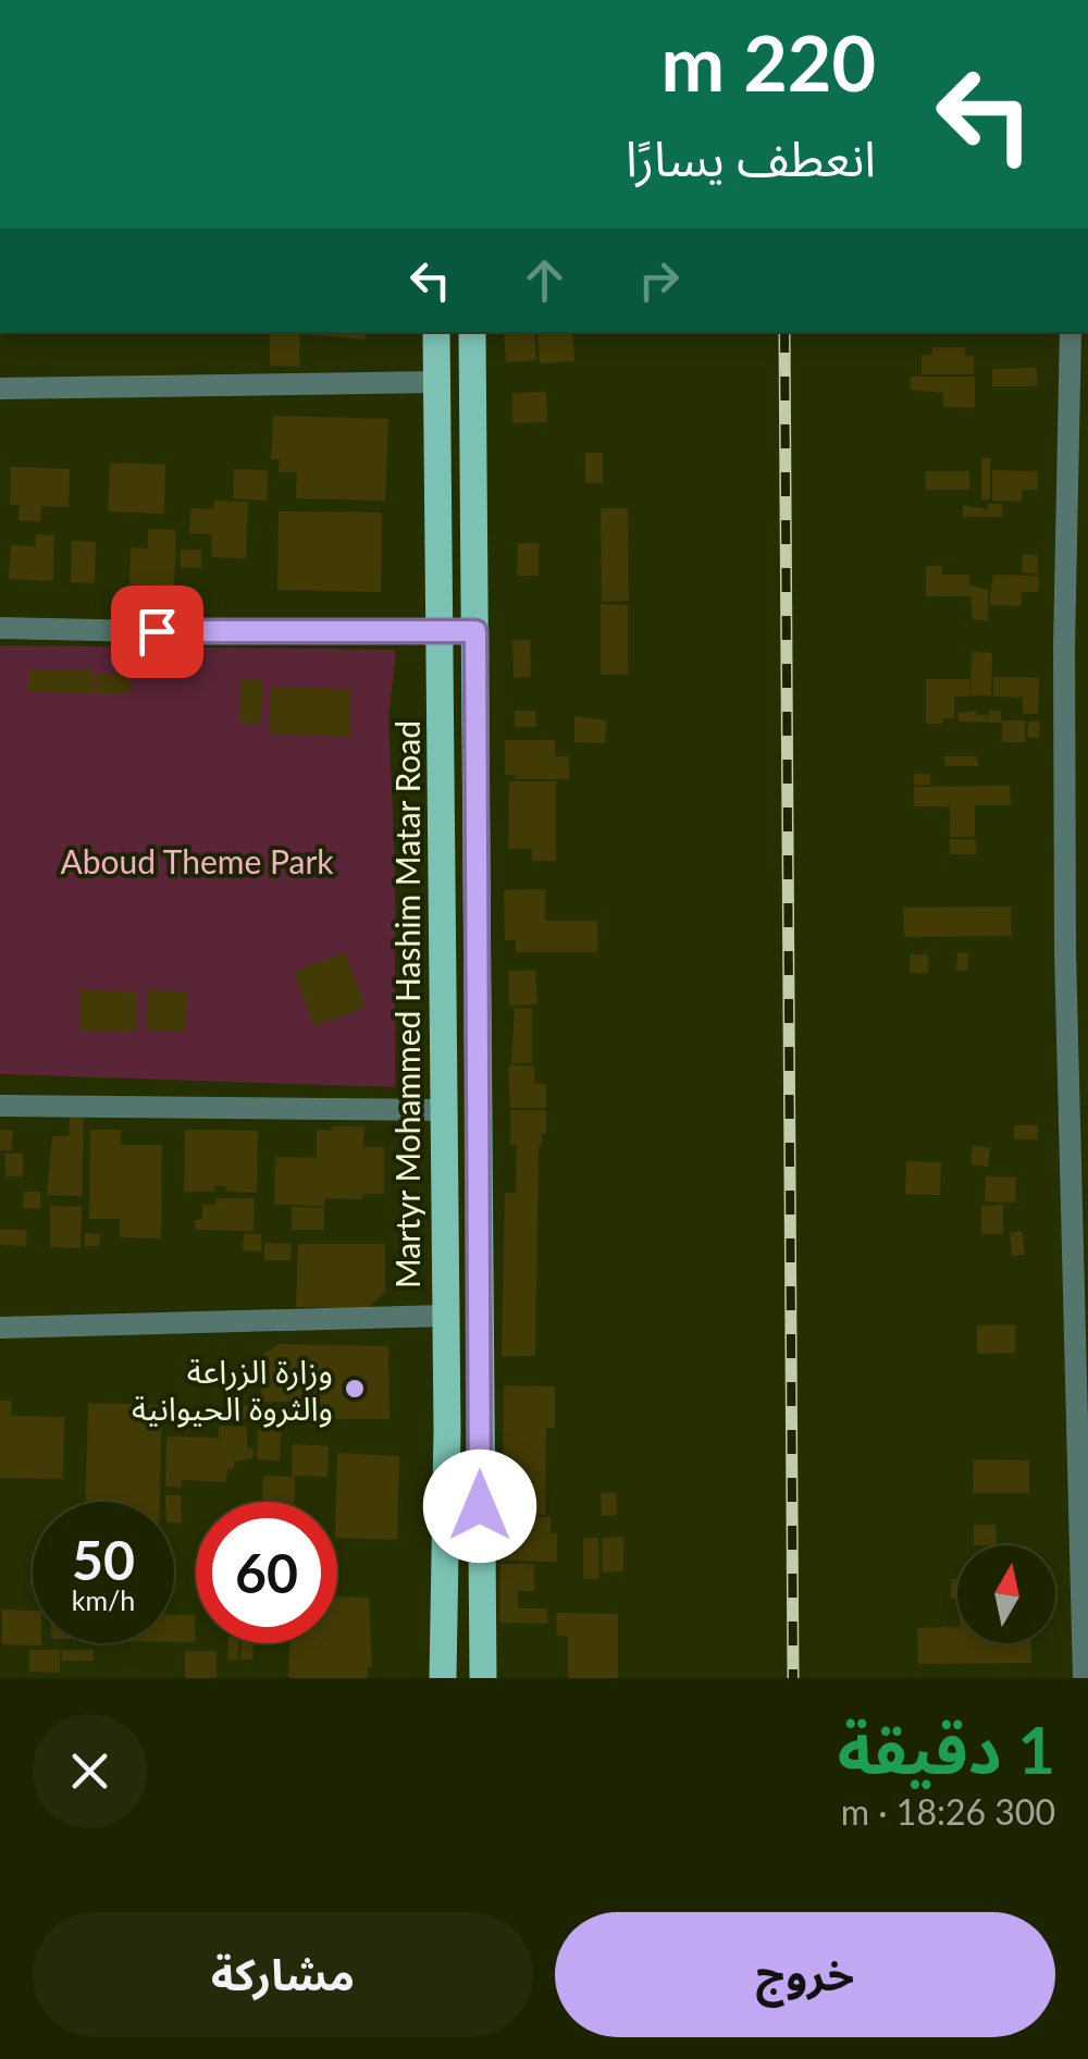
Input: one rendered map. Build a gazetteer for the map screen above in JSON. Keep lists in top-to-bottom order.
{
  "streets": {
    "main road": ["Martyr Mohammed Hashim Matar Road"]
  },
  "parks": ["Aboud Theme Park"],
  "places": ["وزارة الزراعة والثروة الحيوانية"],
  "north": "top",
  "page": {
    "turn": ["220 m", "انعطف يسارًا"],
    "speed": "50 km/h",
    "limit": "60",
    "heading": ["1 دقيقة", "300 m · 18:26"],
    "buttons": ["خروج", "مشاركة"]
  }
}
